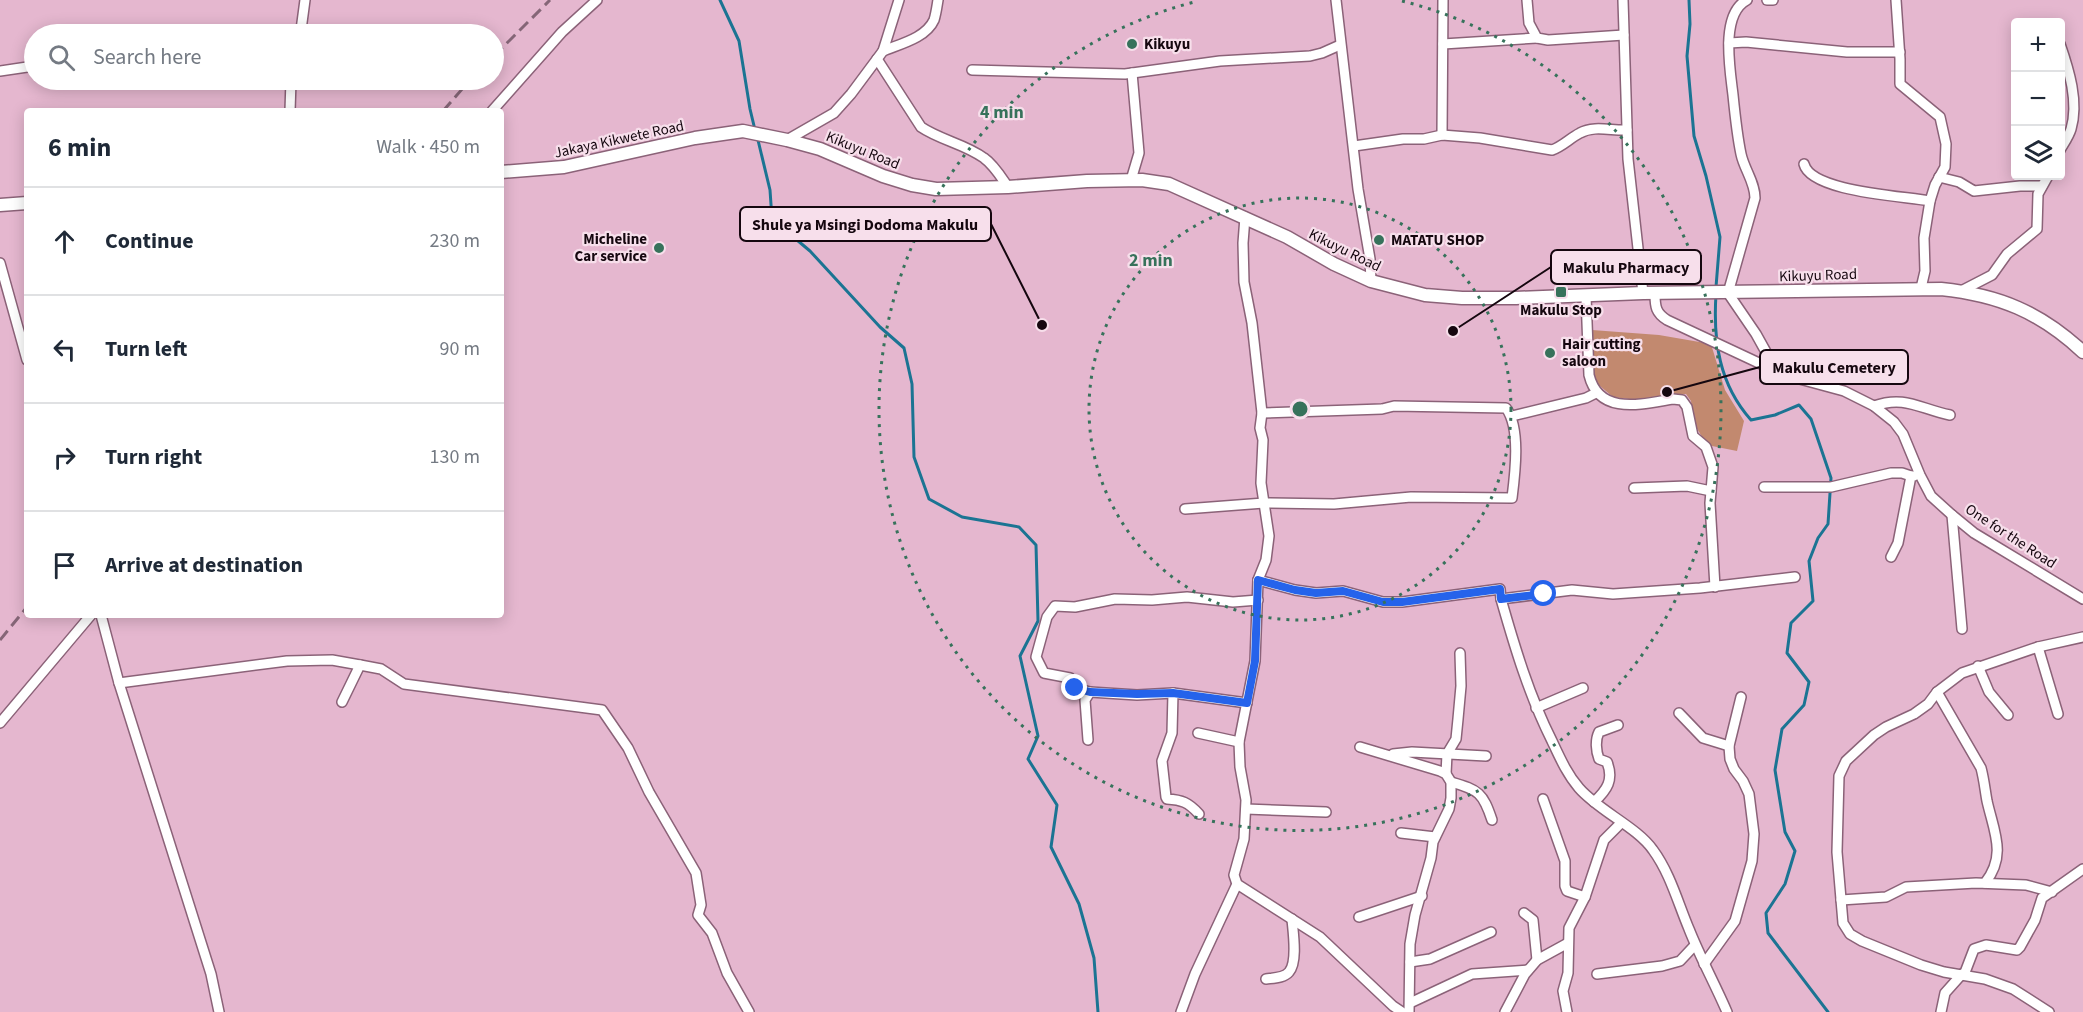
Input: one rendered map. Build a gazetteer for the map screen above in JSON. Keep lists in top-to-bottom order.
{
  "streets": {
    "main road": ["Jakaya Kikwete Road", "Kikuyu Road"],
    "street": ["One for the Road"]
  },
  "crossings": [
    ["Jakaya Kikwete Road", "Kikuyu Road"],
    ["Kikuyu Road", "One for the Road"]
  ],
  "places": {
    "other": [
      "Kikuyu",
      "MATATU SHOP",
      "Micheline Car service",
      "Shule ya Msingi Dodoma Makulu",
      "Makulu Pharmacy",
      "Hair cutting saloon",
      "Makulu Cemetery"
    ],
    "transit": ["Makulu Stop"]
  },
  "page": {
    "map_buttons": ["+", "−"],
    "search": "Search here",
    "heading": ["6 min", "Walk · 450 m"],
    "list": [
      ["Continue", "230 m"],
      ["Turn left", "90 m"],
      ["Turn right", "130 m"],
      "Arrive at destination"
    ]
  },
  "rings": ["4 min", "2 min"]
}
